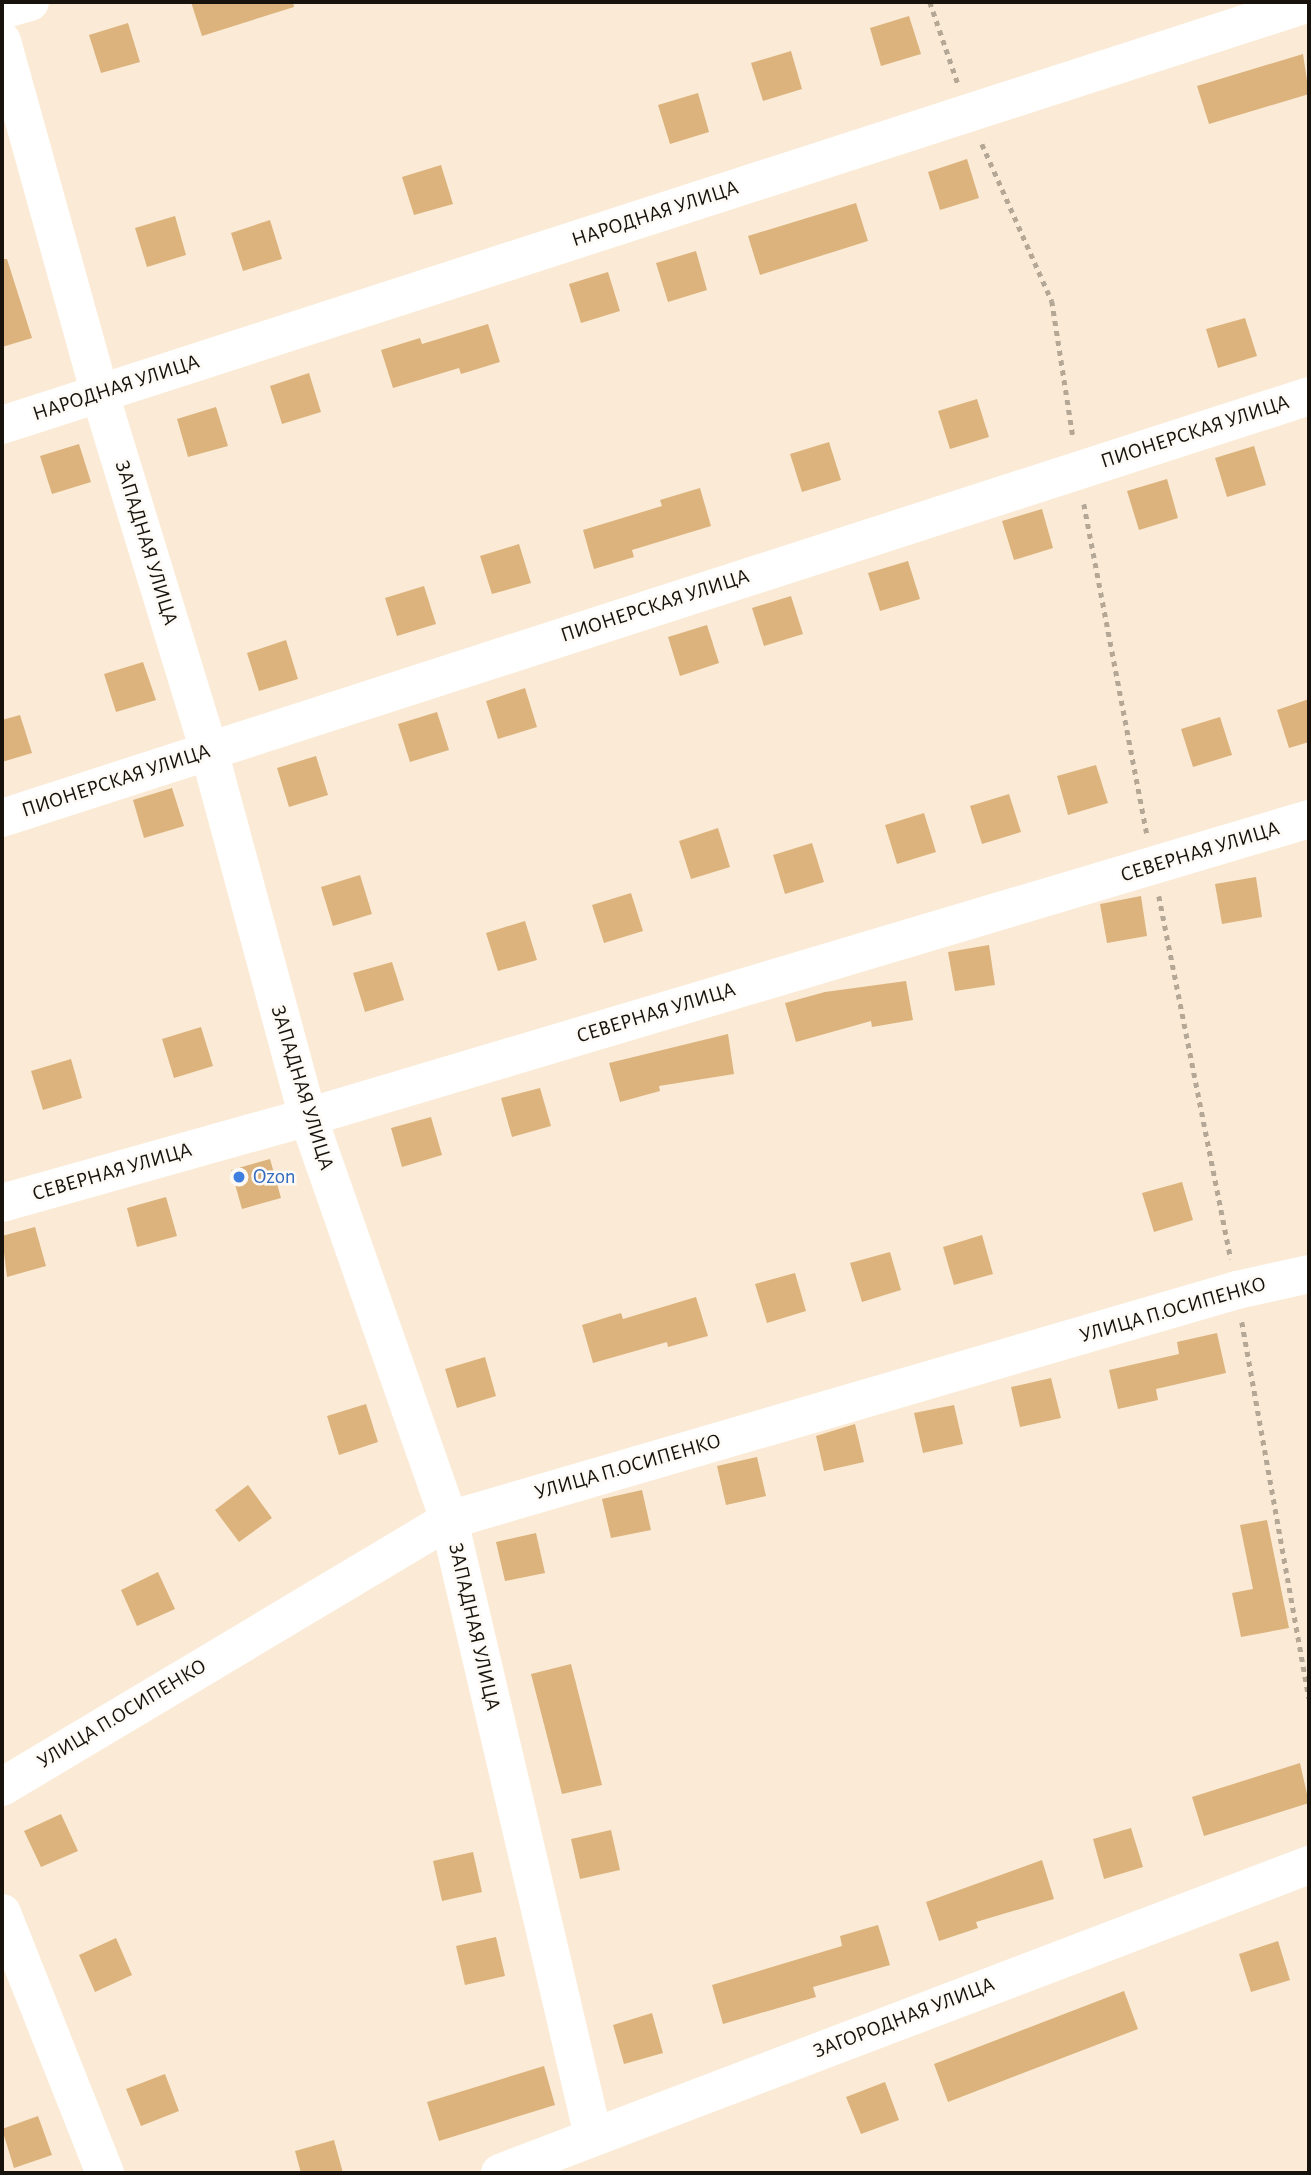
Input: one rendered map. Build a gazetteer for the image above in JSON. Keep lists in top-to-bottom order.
{
  "streets": {
    "street": [
      "НАРОДНАЯ УЛИЦА",
      "ПИОНЕРСКАЯ УЛИЦА",
      "ЗАПАДНАЯ УЛИЦА",
      "СЕВЕРНАЯ УЛИЦА",
      "УЛИЦА П.ОСИПЕНКО",
      "ЗАГОРОДНАЯ УЛИЦА"
    ]
  },
  "crossings": [
    ["НАРОДНАЯ УЛИЦА", "ЗАПАДНАЯ УЛИЦА"],
    ["ПИОНЕРСКАЯ УЛИЦА", "ЗАПАДНАЯ УЛИЦА"],
    ["ЗАПАДНАЯ УЛИЦА", "СЕВЕРНАЯ УЛИЦА"],
    ["ЗАПАДНАЯ УЛИЦА", "УЛИЦА П.ОСИПЕНКО"],
    ["ЗАПАДНАЯ УЛИЦА", "ЗАГОРОДНАЯ УЛИЦА"]
  ],
  "places": ["Ozon"]
}
